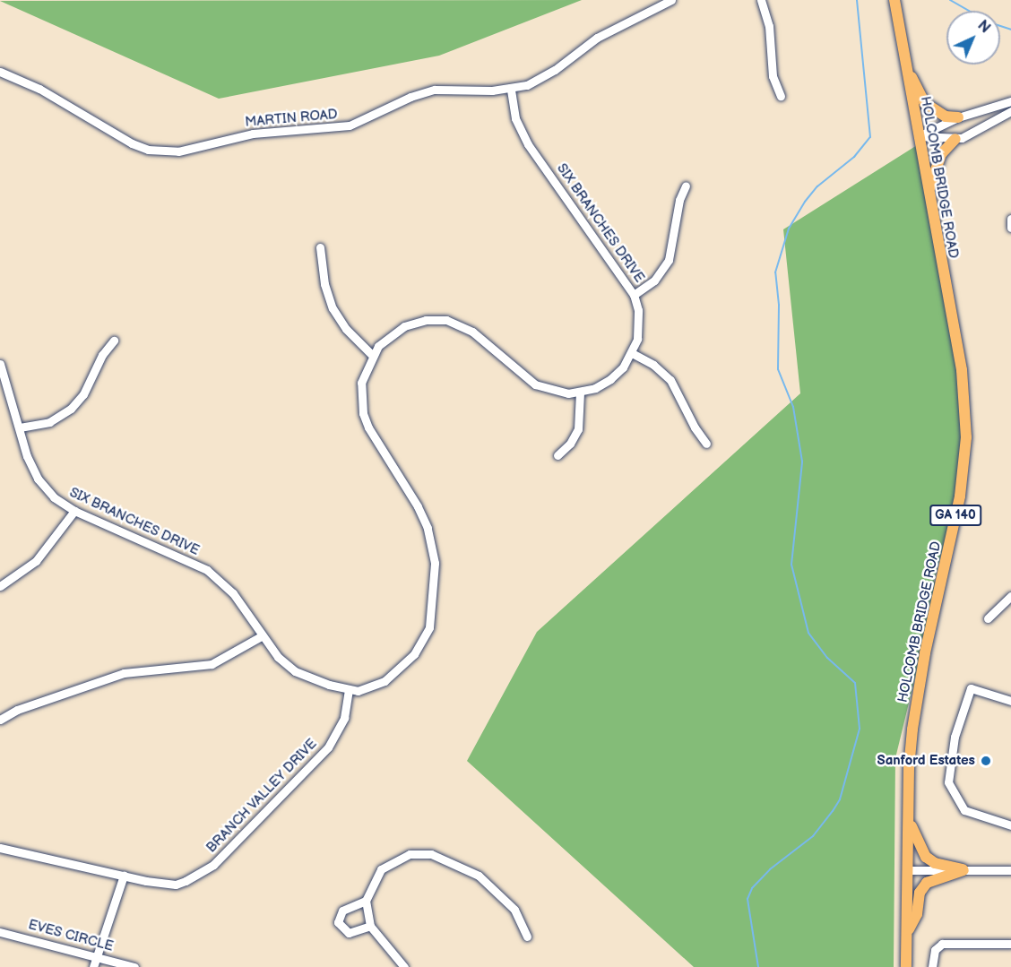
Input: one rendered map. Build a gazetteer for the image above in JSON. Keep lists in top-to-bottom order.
{
  "streets": {
    "main road": ["HOLCOMB BRIDGE ROAD", "GA 140"],
    "street": [
      "MARTIN ROAD",
      "SIX BRANCHES DRIVE",
      "BRANCH VALLEY DRIVE",
      "EVES CIRCLE"
    ]
  },
  "crossings": [
    ["MARTIN ROAD", "SIX BRANCHES DRIVE"],
    ["SIX BRANCHES DRIVE", "BRANCH VALLEY DRIVE"]
  ],
  "places": ["Sanford Estates"],
  "north": "top right"
}
